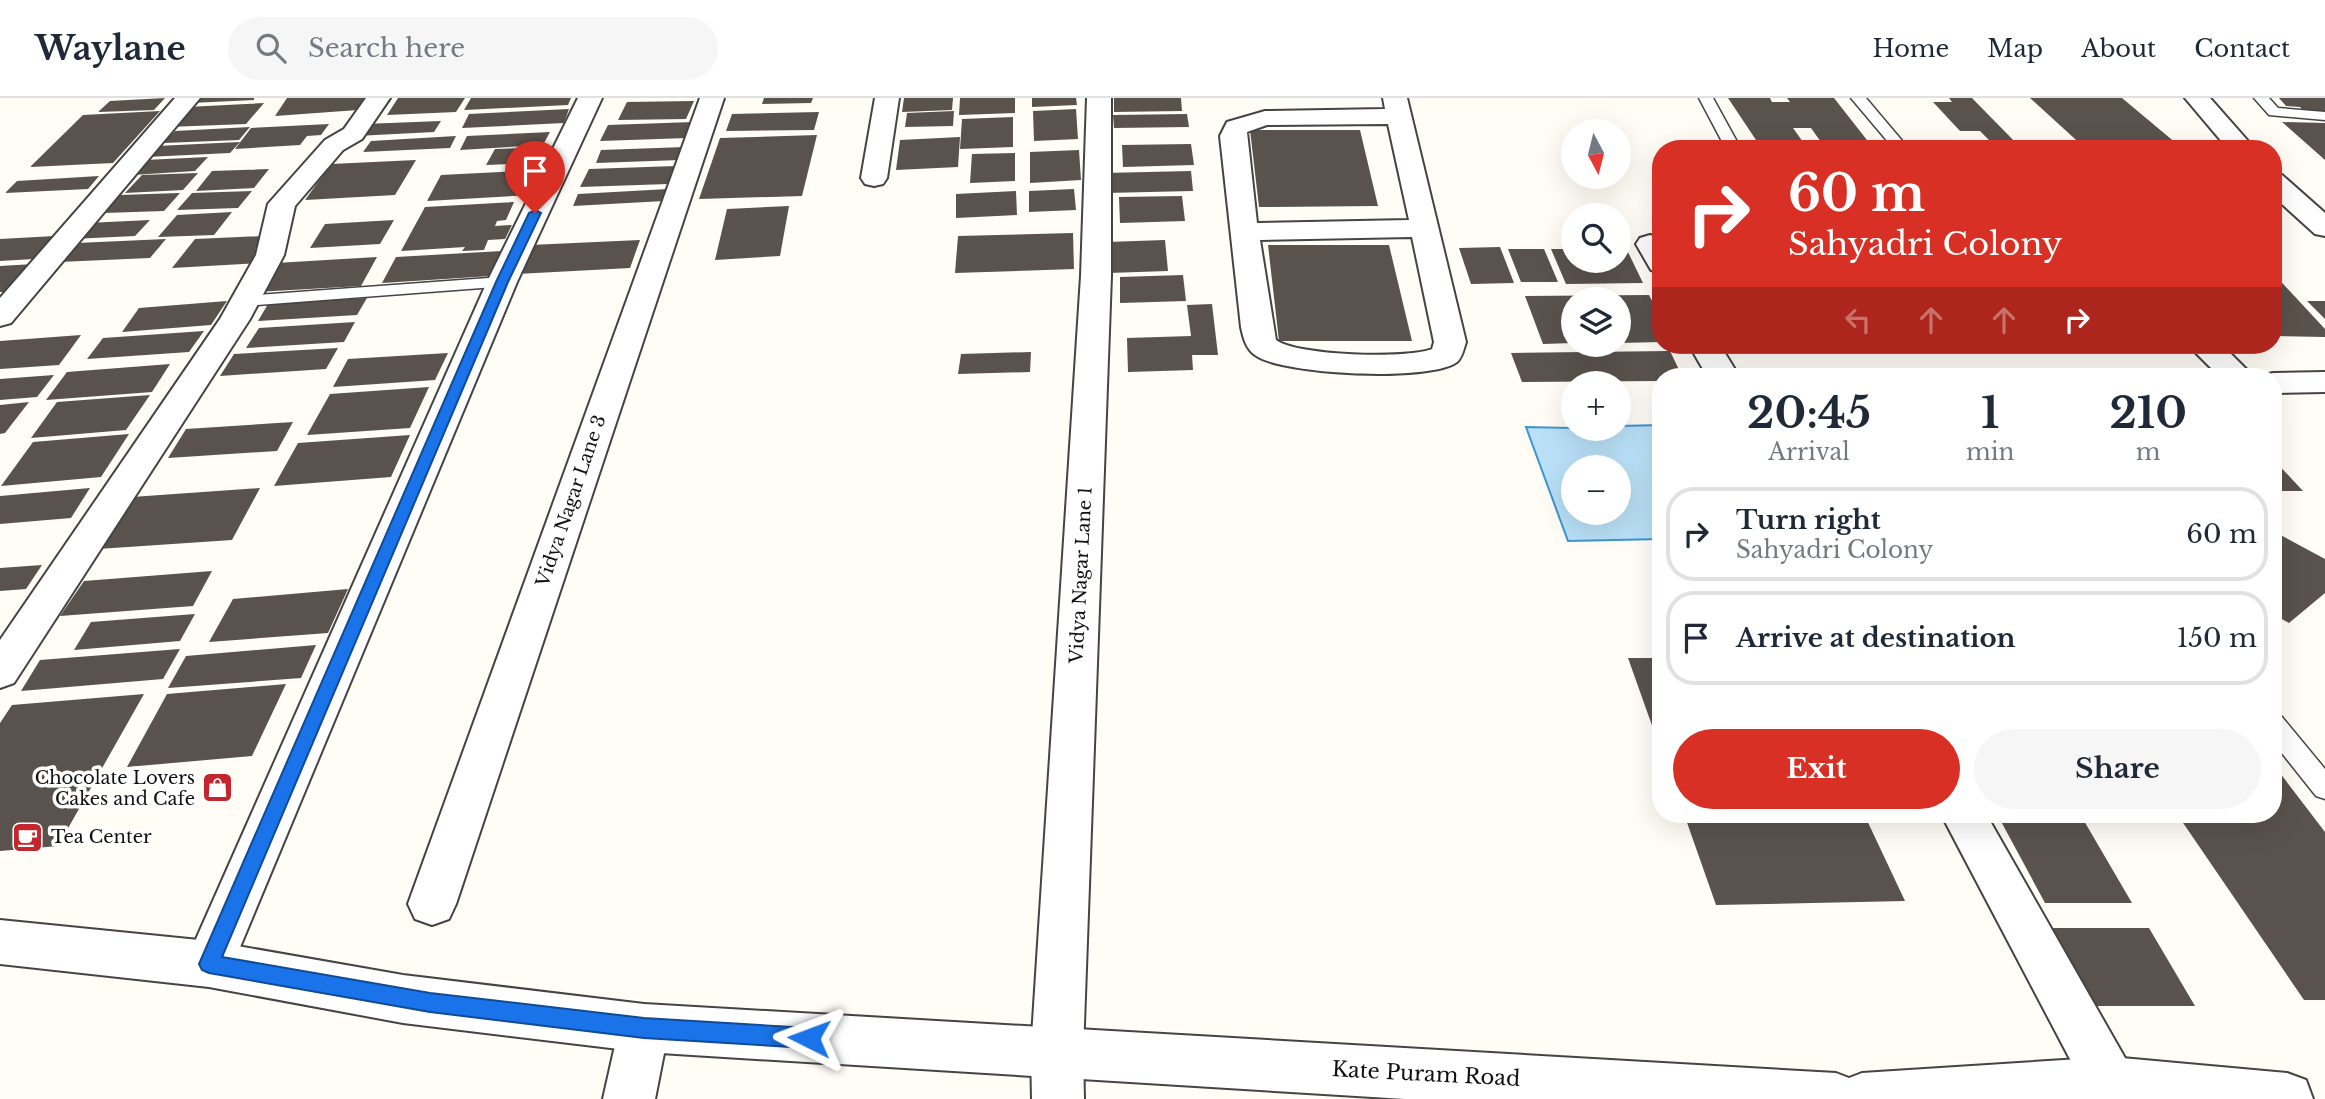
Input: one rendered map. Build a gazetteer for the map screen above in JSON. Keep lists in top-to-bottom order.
{
  "streets": {
    "street": ["Vidya Nagar Lane 3", "Vidya Nagar Lane 1", "Kate Puram Road"]
  },
  "crossings": [
    ["Vidya Nagar Lane 1", "Kate Puram Road"]
  ],
  "places": {
    "shop": ["Chocolate Lovers Cakes and Cafe"],
    "cafe": ["Tea Center"]
  },
  "north": "bottom",
  "page": {
    "header": "Waylane",
    "search": "Search here",
    "nav": [
      "Home",
      "Map",
      "About",
      "Contact"
    ],
    "map_buttons": ["+", "−"],
    "turn": ["60 m", "Sahyadri Colony"],
    "eta": [
      "20:45",
      "Arrival",
      "1",
      "min",
      "210",
      "m"
    ],
    "list": [
      {
        "name": "Turn right",
        "note": "Sahyadri Colony",
        "value": "60 m"
      },
      {
        "name": "Arrive at destination",
        "value": "150 m"
      }
    ],
    "buttons": ["Exit", "Share"]
  }
}
